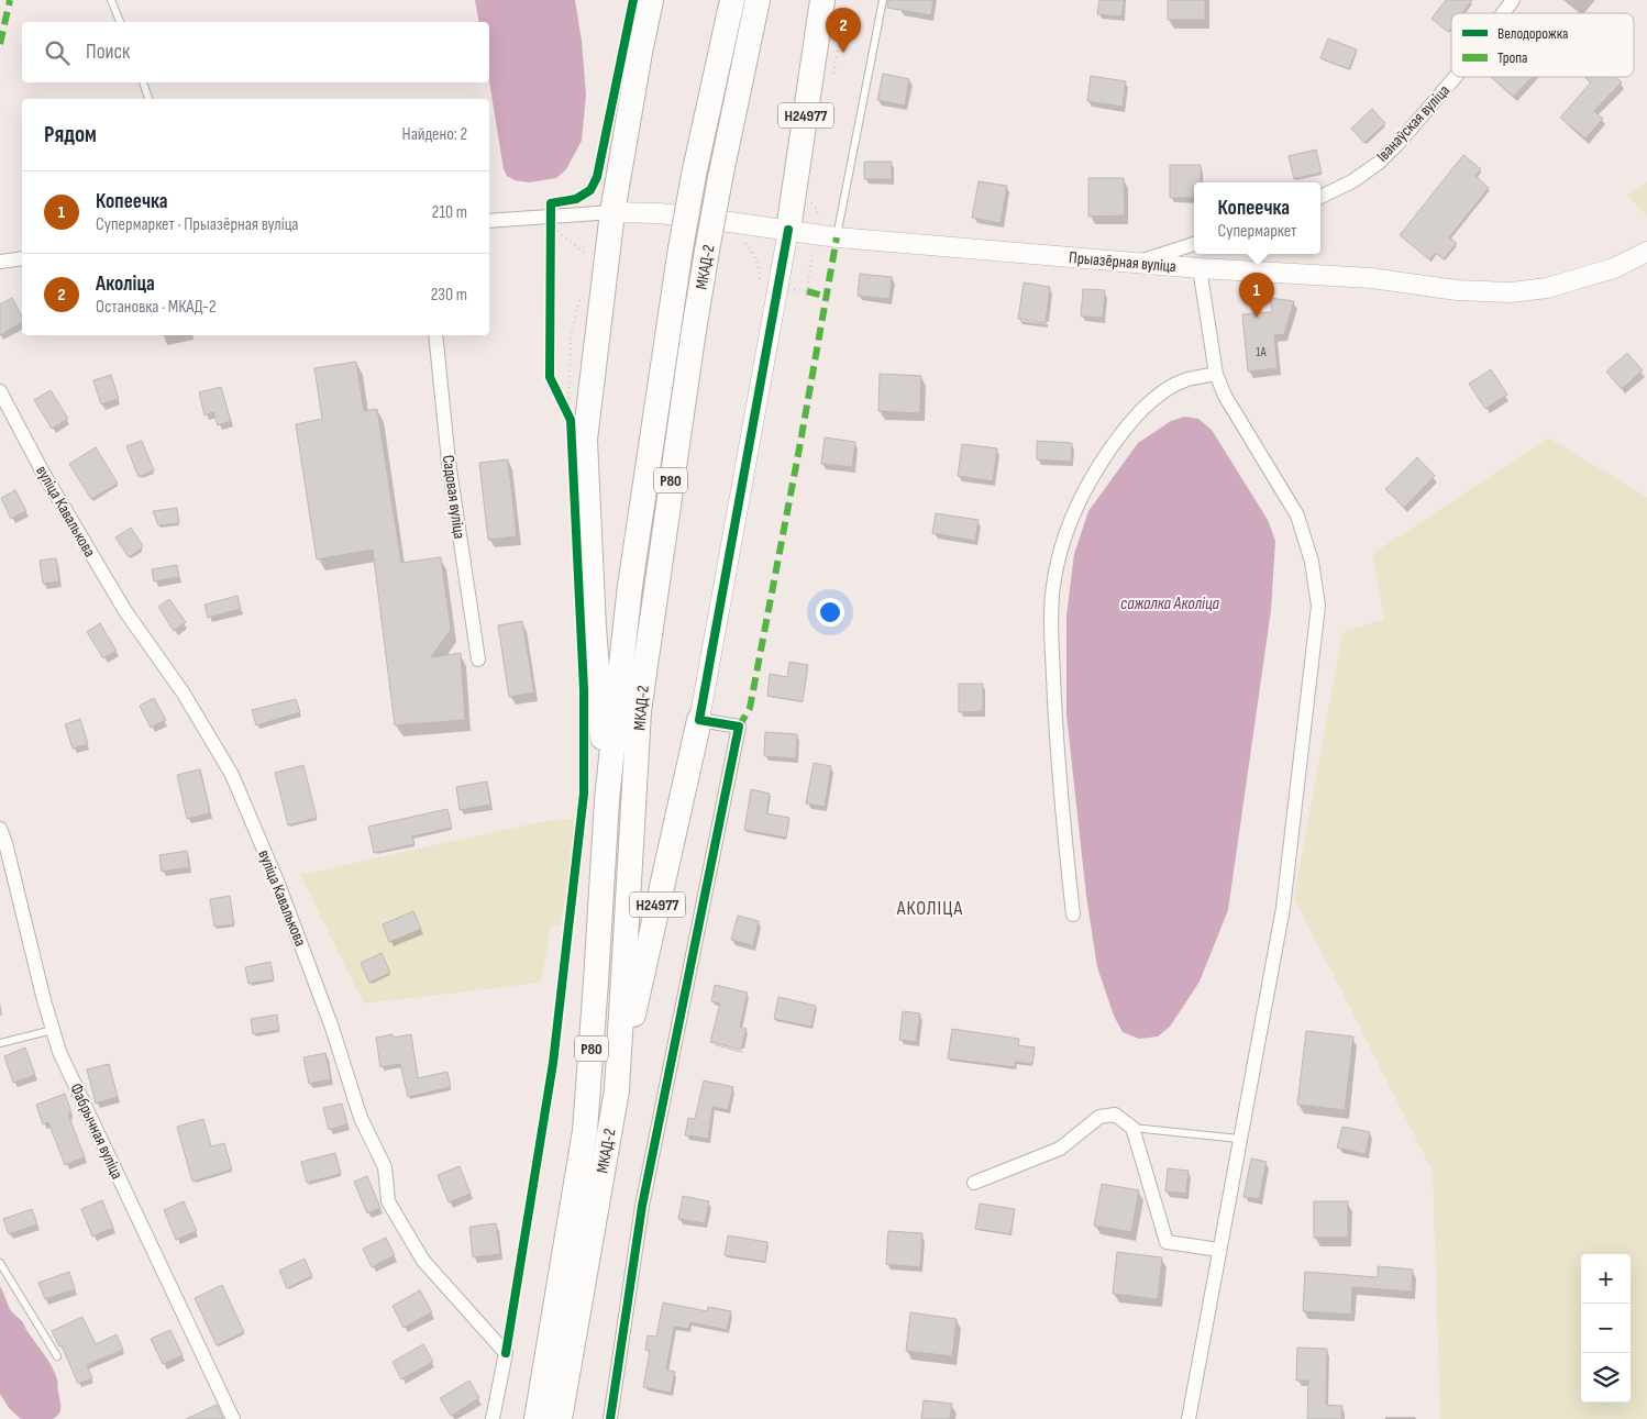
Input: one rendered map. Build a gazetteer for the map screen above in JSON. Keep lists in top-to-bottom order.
{
  "streets": {
    "highway": ["Н24977", "МКАД-2", "Р80"],
    "street": [
      "Іванаўская вуліца",
      "Прыазёрная вуліца",
      "Садовая вуліца",
      "вуліца Кавалькова",
      "Фабрычная вуліца"
    ]
  },
  "crossings": [
    ["Н24977", "Прыазёрная вуліца"],
    ["Н24977", "МКАД-2"]
  ],
  "districts": ["АКОЛІЦА"],
  "water": ["сажалка Аколіца"],
  "house_numbers": ["1А"],
  "legend": ["Велодорожка", "Тропа"],
  "page": {
    "pins": ["2", "1"],
    "search": "Поиск",
    "heading": ["Рядом", "Найдено: 2"],
    "list": [
      {
        "mark": "1",
        "name": "Копеечка",
        "note": "Супермаркет · Прыазёрная вуліца",
        "value": "210 m"
      },
      {
        "mark": "2",
        "name": "Аколіца",
        "note": "Остановка · МКАД-2",
        "value": "230 m"
      }
    ],
    "popup": ["Копеечка", "Супермаркет"],
    "map_buttons": ["+", "−"]
  }
}
